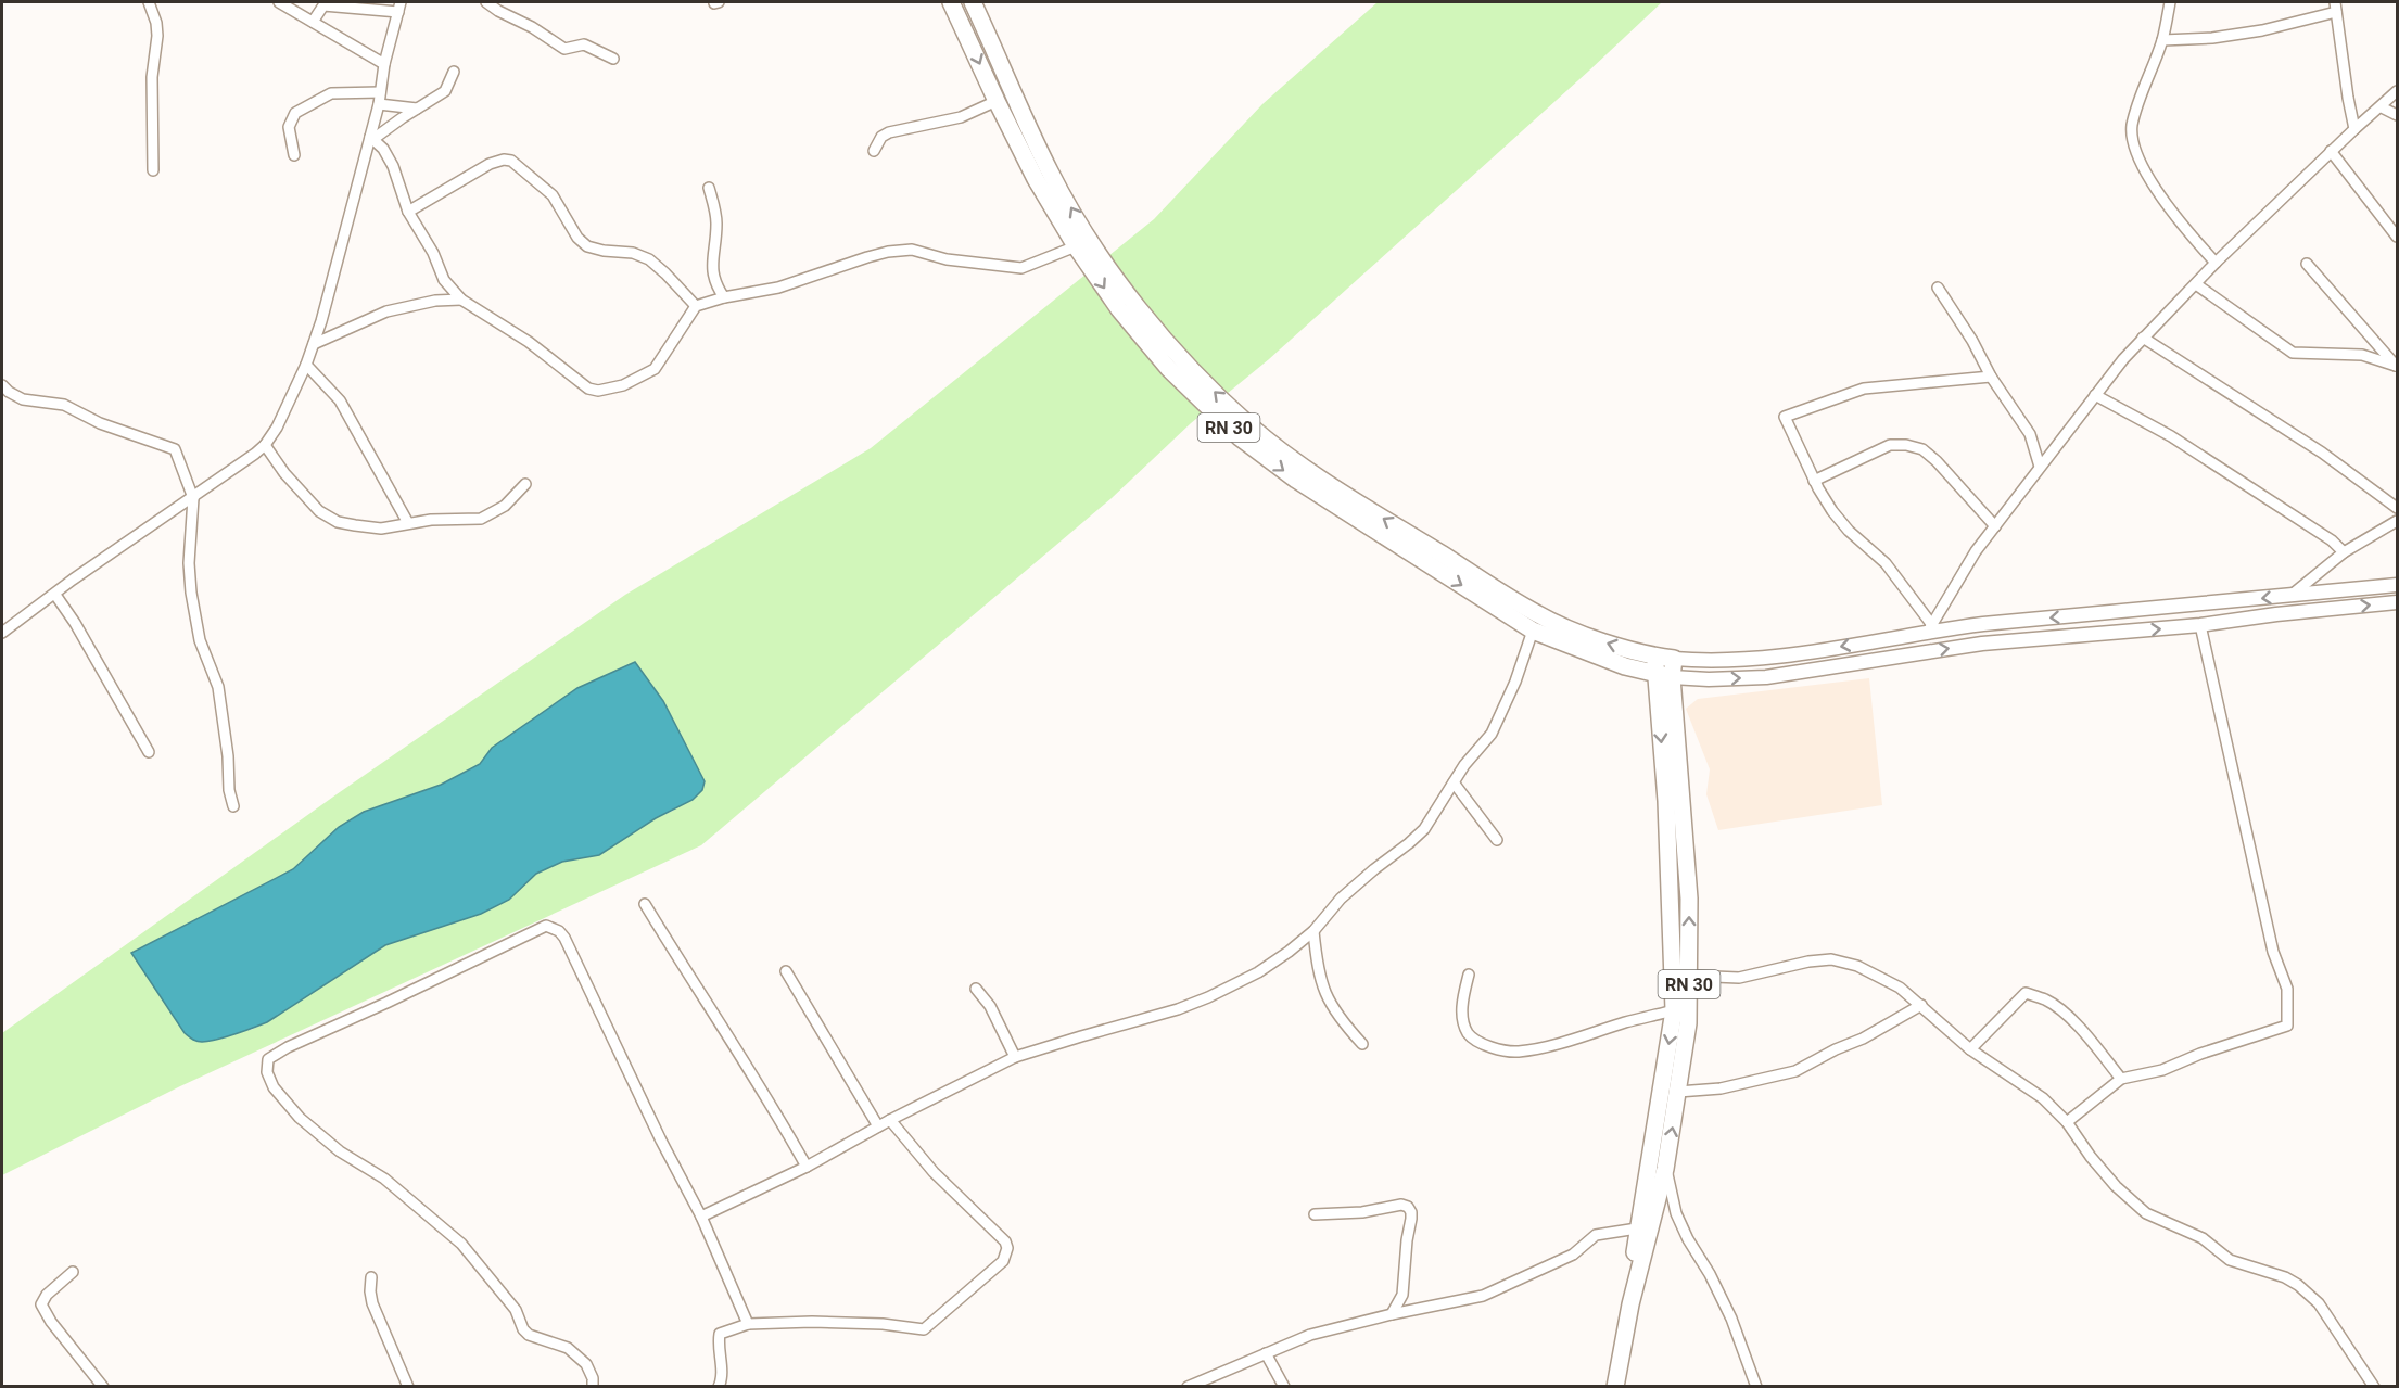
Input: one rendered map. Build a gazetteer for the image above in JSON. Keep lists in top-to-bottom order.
{
  "streets": {
    "main road": ["RN 30"]
  }
}
